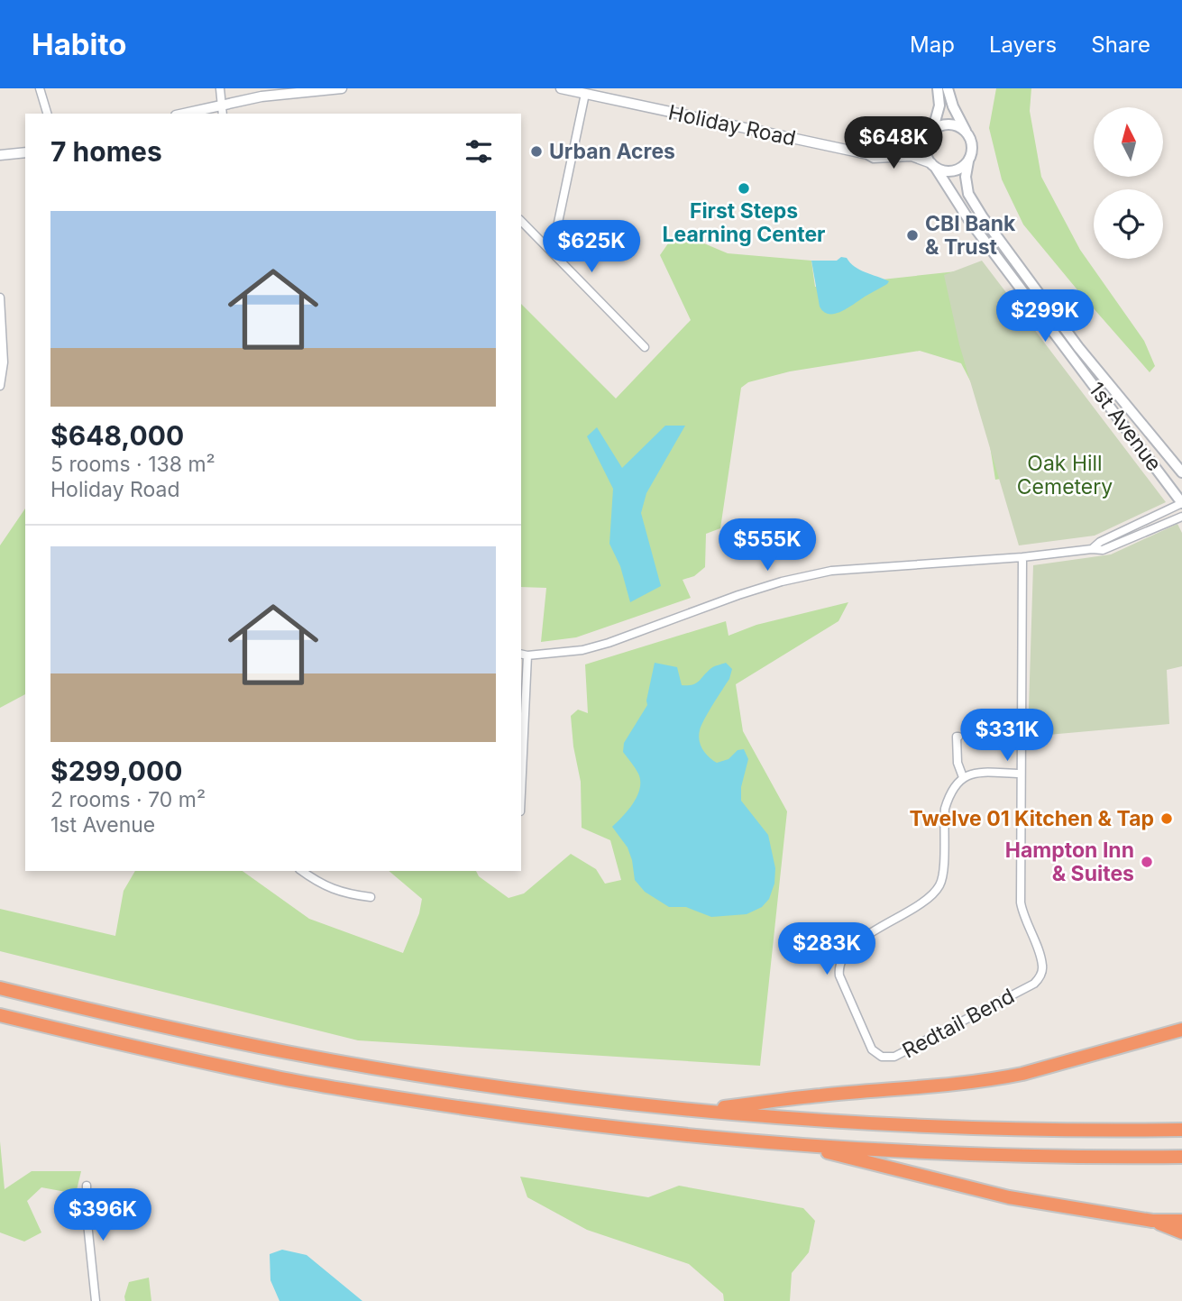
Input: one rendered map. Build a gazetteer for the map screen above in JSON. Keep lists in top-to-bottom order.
{
  "streets": {
    "main road": ["1st Avenue"],
    "street": ["Holiday Road", "Redtail Bend"]
  },
  "crossings": [
    ["Holiday Road", "1st Avenue"]
  ],
  "parks": ["Oak Hill Cemetery"],
  "places": [
    "Urban Acres",
    "First Steps Learning Center",
    "CBI Bank & Trust",
    "Twelve 01 Kitchen & Tap",
    "Hampton Inn & Suites"
  ],
  "north": "top",
  "page": {
    "header": "Habito",
    "nav": ["Map", "Layers", "Share"],
    "heading": "7 homes",
    "price": [
      "$648K",
      "$625K",
      "$299K",
      "$555K",
      "$331K",
      "$283K",
      "$396K"
    ],
    "list": [
      {
        "name": "$648,000",
        "note": "5 rooms · 138 m² · Holiday Road"
      },
      {
        "name": "$299,000",
        "note": "2 rooms · 70 m² · 1st Avenue"
      }
    ]
  }
}
